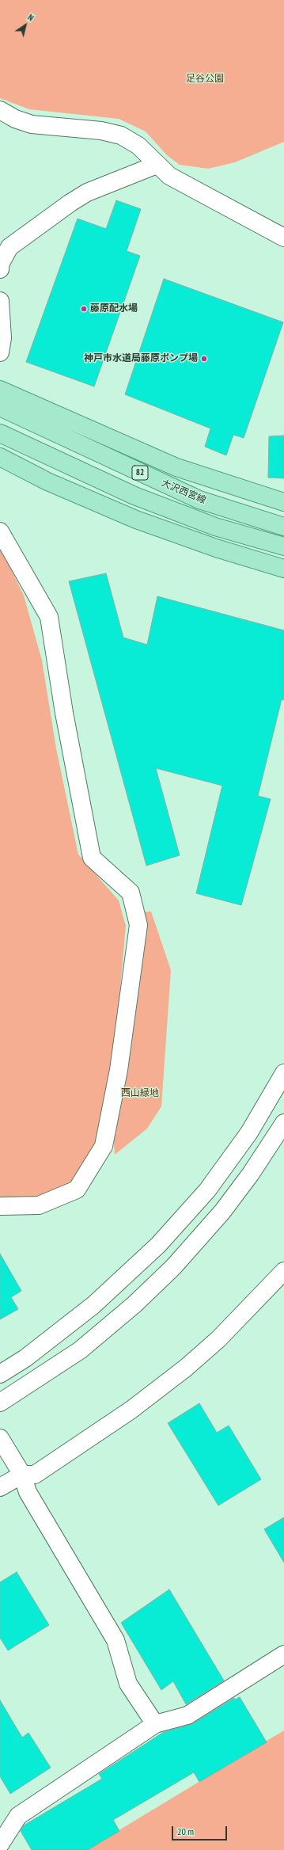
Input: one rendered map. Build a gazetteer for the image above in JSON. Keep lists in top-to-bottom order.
{
  "streets": {
    "main road": ["82", "大沢西宮線"]
  },
  "parks": ["足谷公園", "西山緑地"],
  "places": ["藤原配水場", "神戸市水道局藤原ポンプ場"],
  "scale_bar": "20 m",
  "north": "top right"
}
